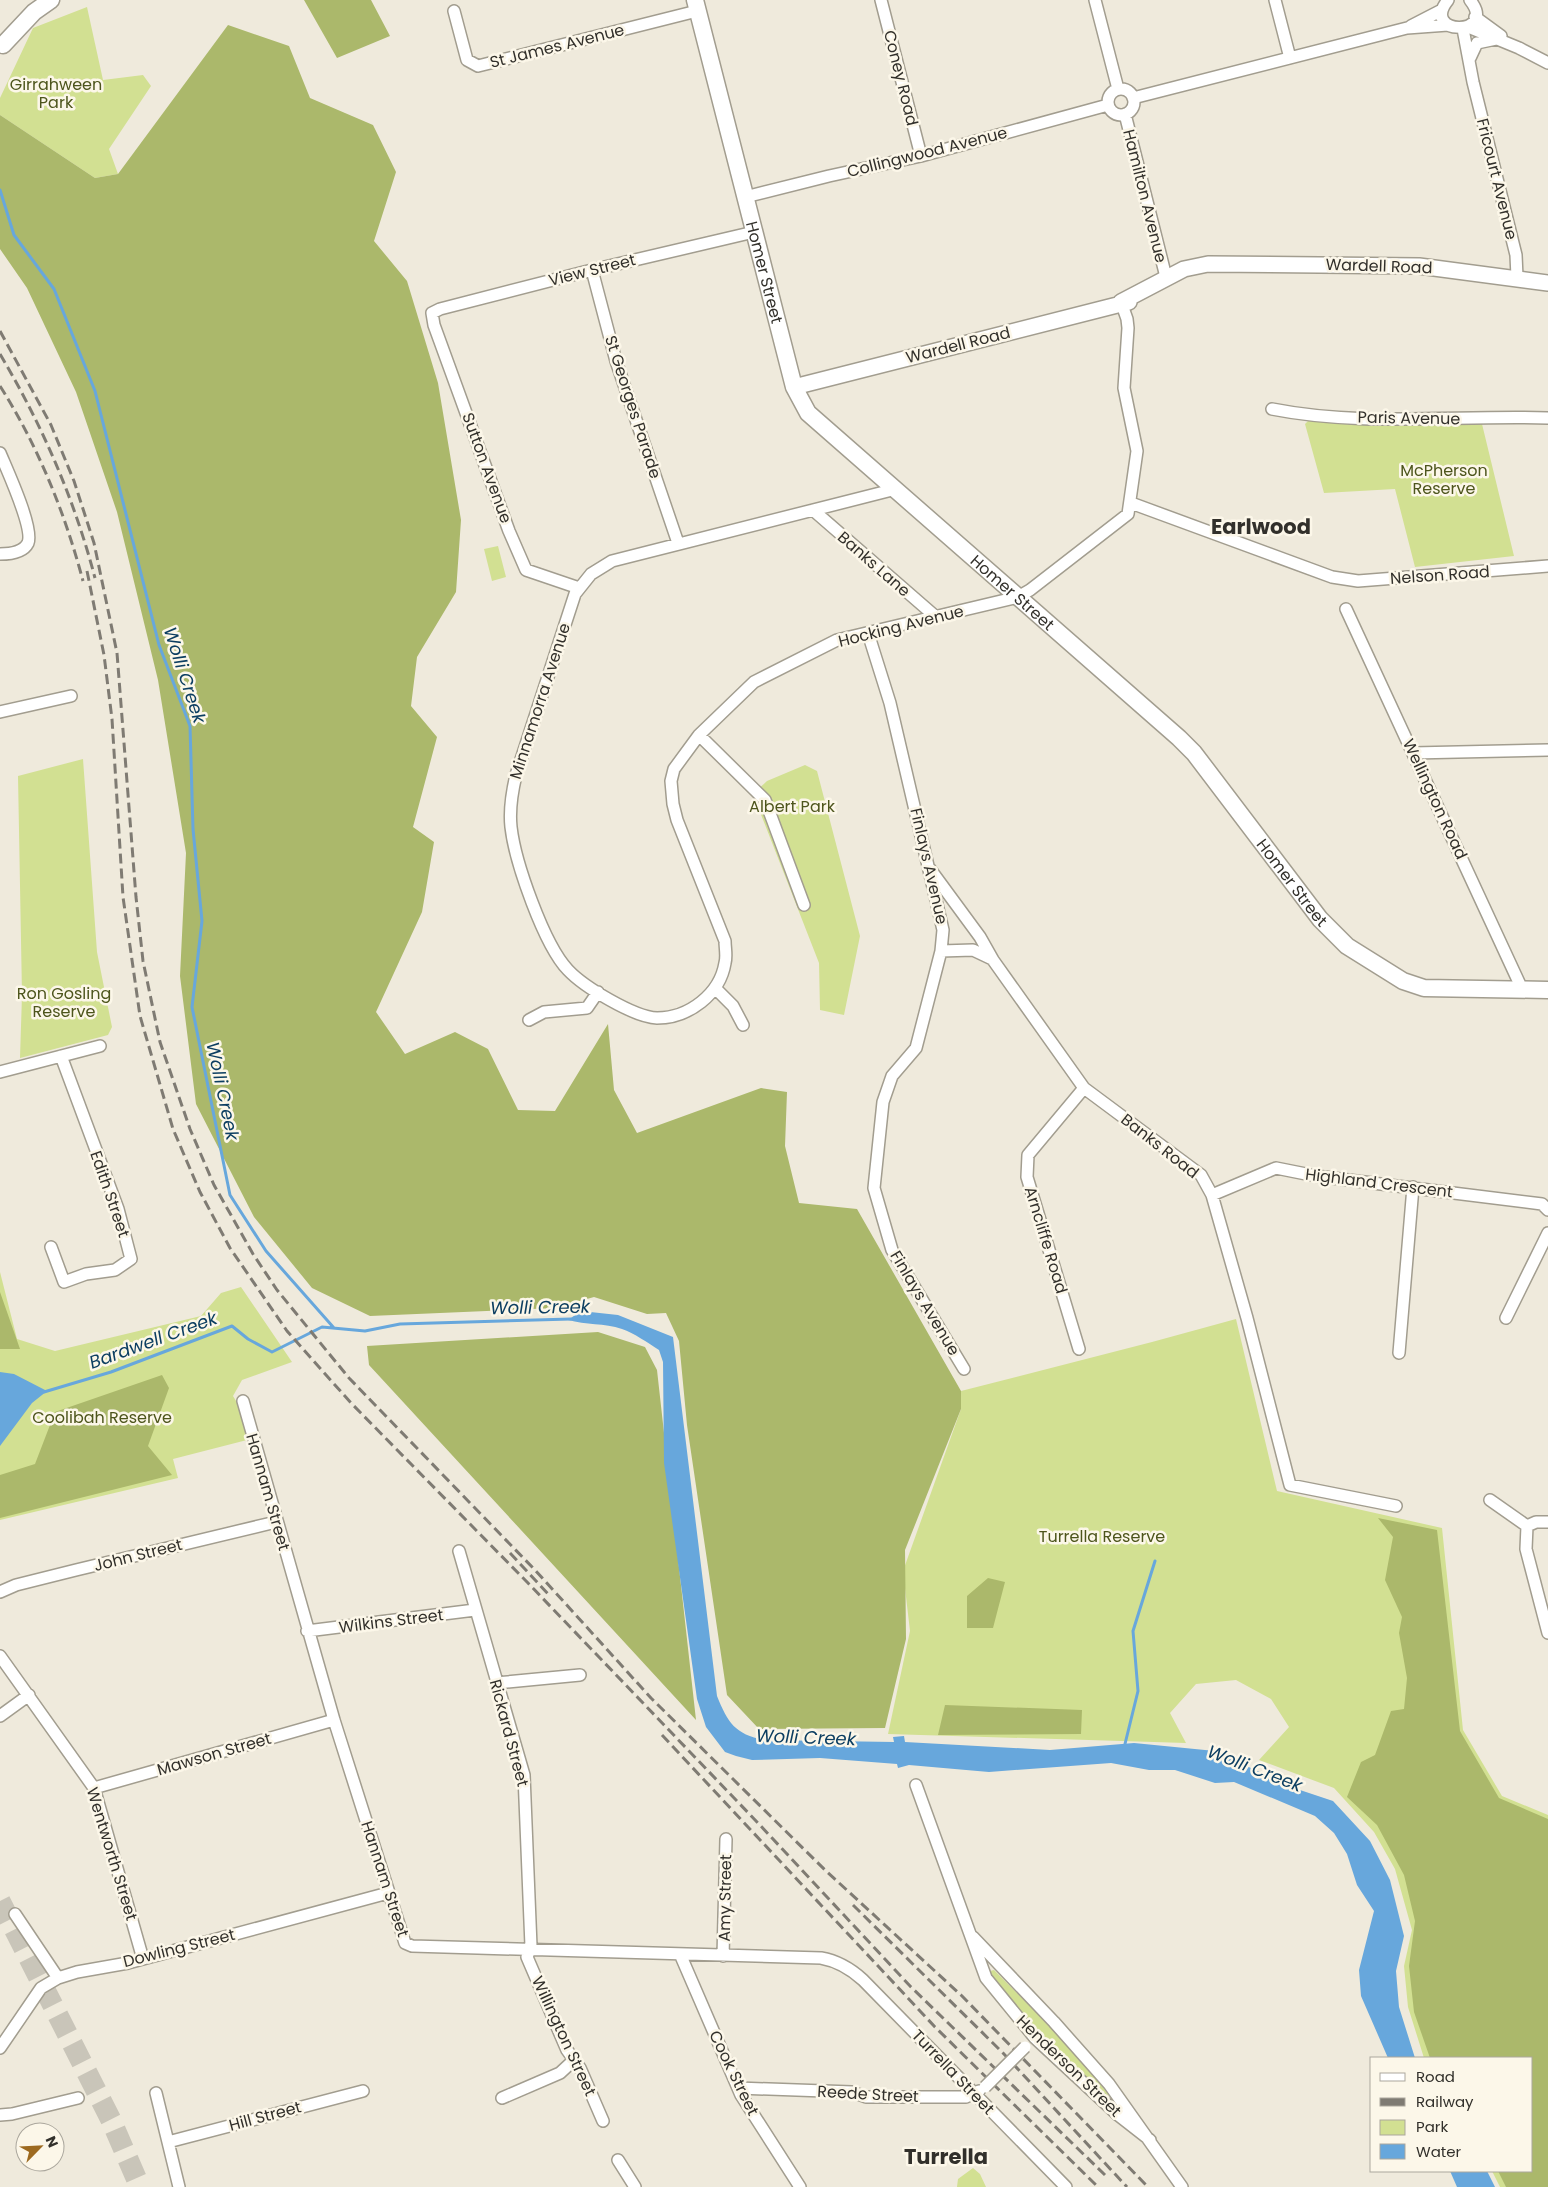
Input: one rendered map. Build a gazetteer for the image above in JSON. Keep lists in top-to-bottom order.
{
  "streets": {
    "main road": ["Homer Street"],
    "street": [
      "St James Avenue",
      "Coney Road",
      "Collingwood Avenue",
      "Fricourt Avenue",
      "Hamilton Avenue",
      "Wardell Road",
      "View Street",
      "St Georges Parade",
      "Paris Avenue",
      "Sutton Avenue",
      "Banks Lane",
      "Nelson Road",
      "Hocking Avenue",
      "Minnamorra Avenue",
      "Wellington Road",
      "Finlays Avenue",
      "Banks Road",
      "Highland Crescent",
      "Edith Street",
      "Arncliffe Road",
      "Hannam Street",
      "John Street",
      "Wilkins Street",
      "Rickard Street",
      "Mawson Street",
      "Wentworth Street",
      "Amy Street",
      "Dowling Street",
      "Willington Street",
      "Henderson Street",
      "Turrella Street",
      "Cook Street",
      "Reede Street",
      "Hill Street"
    ]
  },
  "crossings": [
    ["St James Avenue", "Homer Street"],
    ["Coney Road", "Collingwood Avenue"],
    ["Collingwood Avenue", "Hamilton Avenue"],
    ["Collingwood Avenue", "Homer Street"],
    ["Fricourt Avenue", "Wardell Road"],
    ["Hamilton Avenue", "Wardell Road"],
    ["Wardell Road", "Homer Street"],
    ["View Street", "Homer Street"],
    ["View Street", "St Georges Parade"],
    ["View Street", "Sutton Avenue"],
    ["Homer Street", "Hocking Avenue"],
    ["Homer Street", "Minnamorra Avenue"],
    ["Homer Street", "Wellington Road"],
    ["St Georges Parade", "Minnamorra Avenue"],
    ["Sutton Avenue", "Minnamorra Avenue"],
    ["Banks Lane", "Hocking Avenue"],
    ["Banks Lane", "Minnamorra Avenue"],
    ["Nelson Road", "Hocking Avenue"],
    ["Hocking Avenue", "Minnamorra Avenue"],
    ["Hocking Avenue", "Finlays Avenue"],
    ["Finlays Avenue", "Banks Road"],
    ["Banks Road", "Highland Crescent"],
    ["Banks Road", "Arncliffe Road"],
    ["Hannam Street", "John Street"],
    ["Hannam Street", "Wilkins Street"],
    ["Hannam Street", "Rickard Street"],
    ["Hannam Street", "Mawson Street"],
    ["Hannam Street", "Amy Street"],
    ["Hannam Street", "Dowling Street"],
    ["Hannam Street", "Willington Street"],
    ["Hannam Street", "Turrella Street"],
    ["Hannam Street", "Cook Street"],
    ["Wilkins Street", "Rickard Street"],
    ["Rickard Street", "Willington Street"],
    ["Mawson Street", "Wentworth Street"],
    ["Wentworth Street", "Dowling Street"],
    ["Turrella Street", "Reede Street"],
    ["Cook Street", "Reede Street"]
  ],
  "districts": ["Earlwood", "Turrella"],
  "water": ["Wolli Creek", "Bardwell Creek"],
  "parks": [
    "Girrahween Park",
    "McPherson Reserve",
    "Albert Park",
    "Ron Gosling Reserve",
    "Coolibah Reserve",
    "Turrella Reserve"
  ],
  "legend": [
    "Road",
    "Railway",
    "Park",
    "Water"
  ],
  "north": "top right"
}
